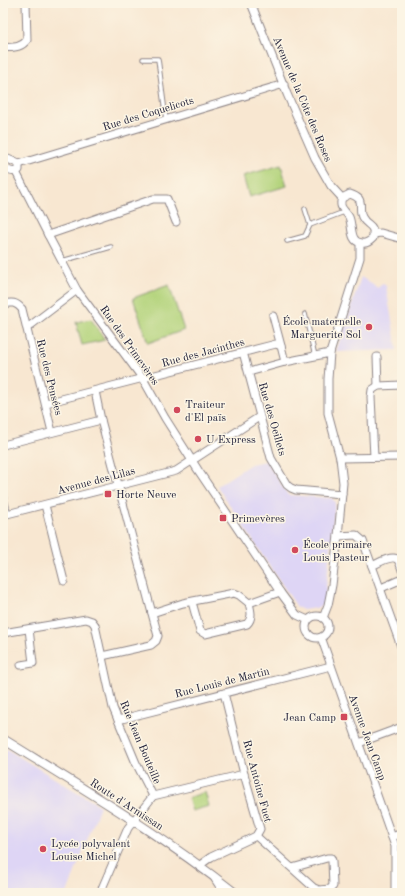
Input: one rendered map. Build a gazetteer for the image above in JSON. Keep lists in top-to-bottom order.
{
  "streets": {
    "street": [
      "Avenue de la Côte des Roses",
      "Rue des Coquelicots",
      "Rue des Primevères",
      "Rue des Jacinthes",
      "Rue des Pensées",
      "Rue des Oeillets",
      "Avenue des Lilas",
      "Rue Louis de Martin",
      "Avenue Jean Camp",
      "Rue Jean Bouteille",
      "Rue Antoine Fuet",
      "Route d'Armissan"
    ]
  },
  "crossings": [
    ["Avenue de la Côte des Roses", "Rue des Coquelicots"],
    ["Rue des Primevères", "Rue des Jacinthes"],
    ["Rue des Primevères", "Avenue des Lilas"],
    ["Rue des Primevères", "Avenue Jean Camp"],
    ["Rue des Jacinthes", "Rue des Pensées"],
    ["Rue des Jacinthes", "Rue des Oeillets"],
    ["Rue des Oeillets", "Avenue des Lilas"],
    ["Rue Louis de Martin", "Avenue Jean Camp"],
    ["Rue Louis de Martin", "Rue Jean Bouteille"],
    ["Rue Louis de Martin", "Rue Antoine Fuet"],
    ["Rue Antoine Fuet", "Route d'Armissan"]
  ],
  "places": {
    "other": [
      "École maternelle Marguerite Sol",
      "Traiteur d'El païs",
      "U Express",
      "École primaire Louis Pasteur",
      "Lycée polyvalent Louise Michel"
    ],
    "transit": ["Horte Neuve", "Primevères", "Jean Camp"]
  }
}
